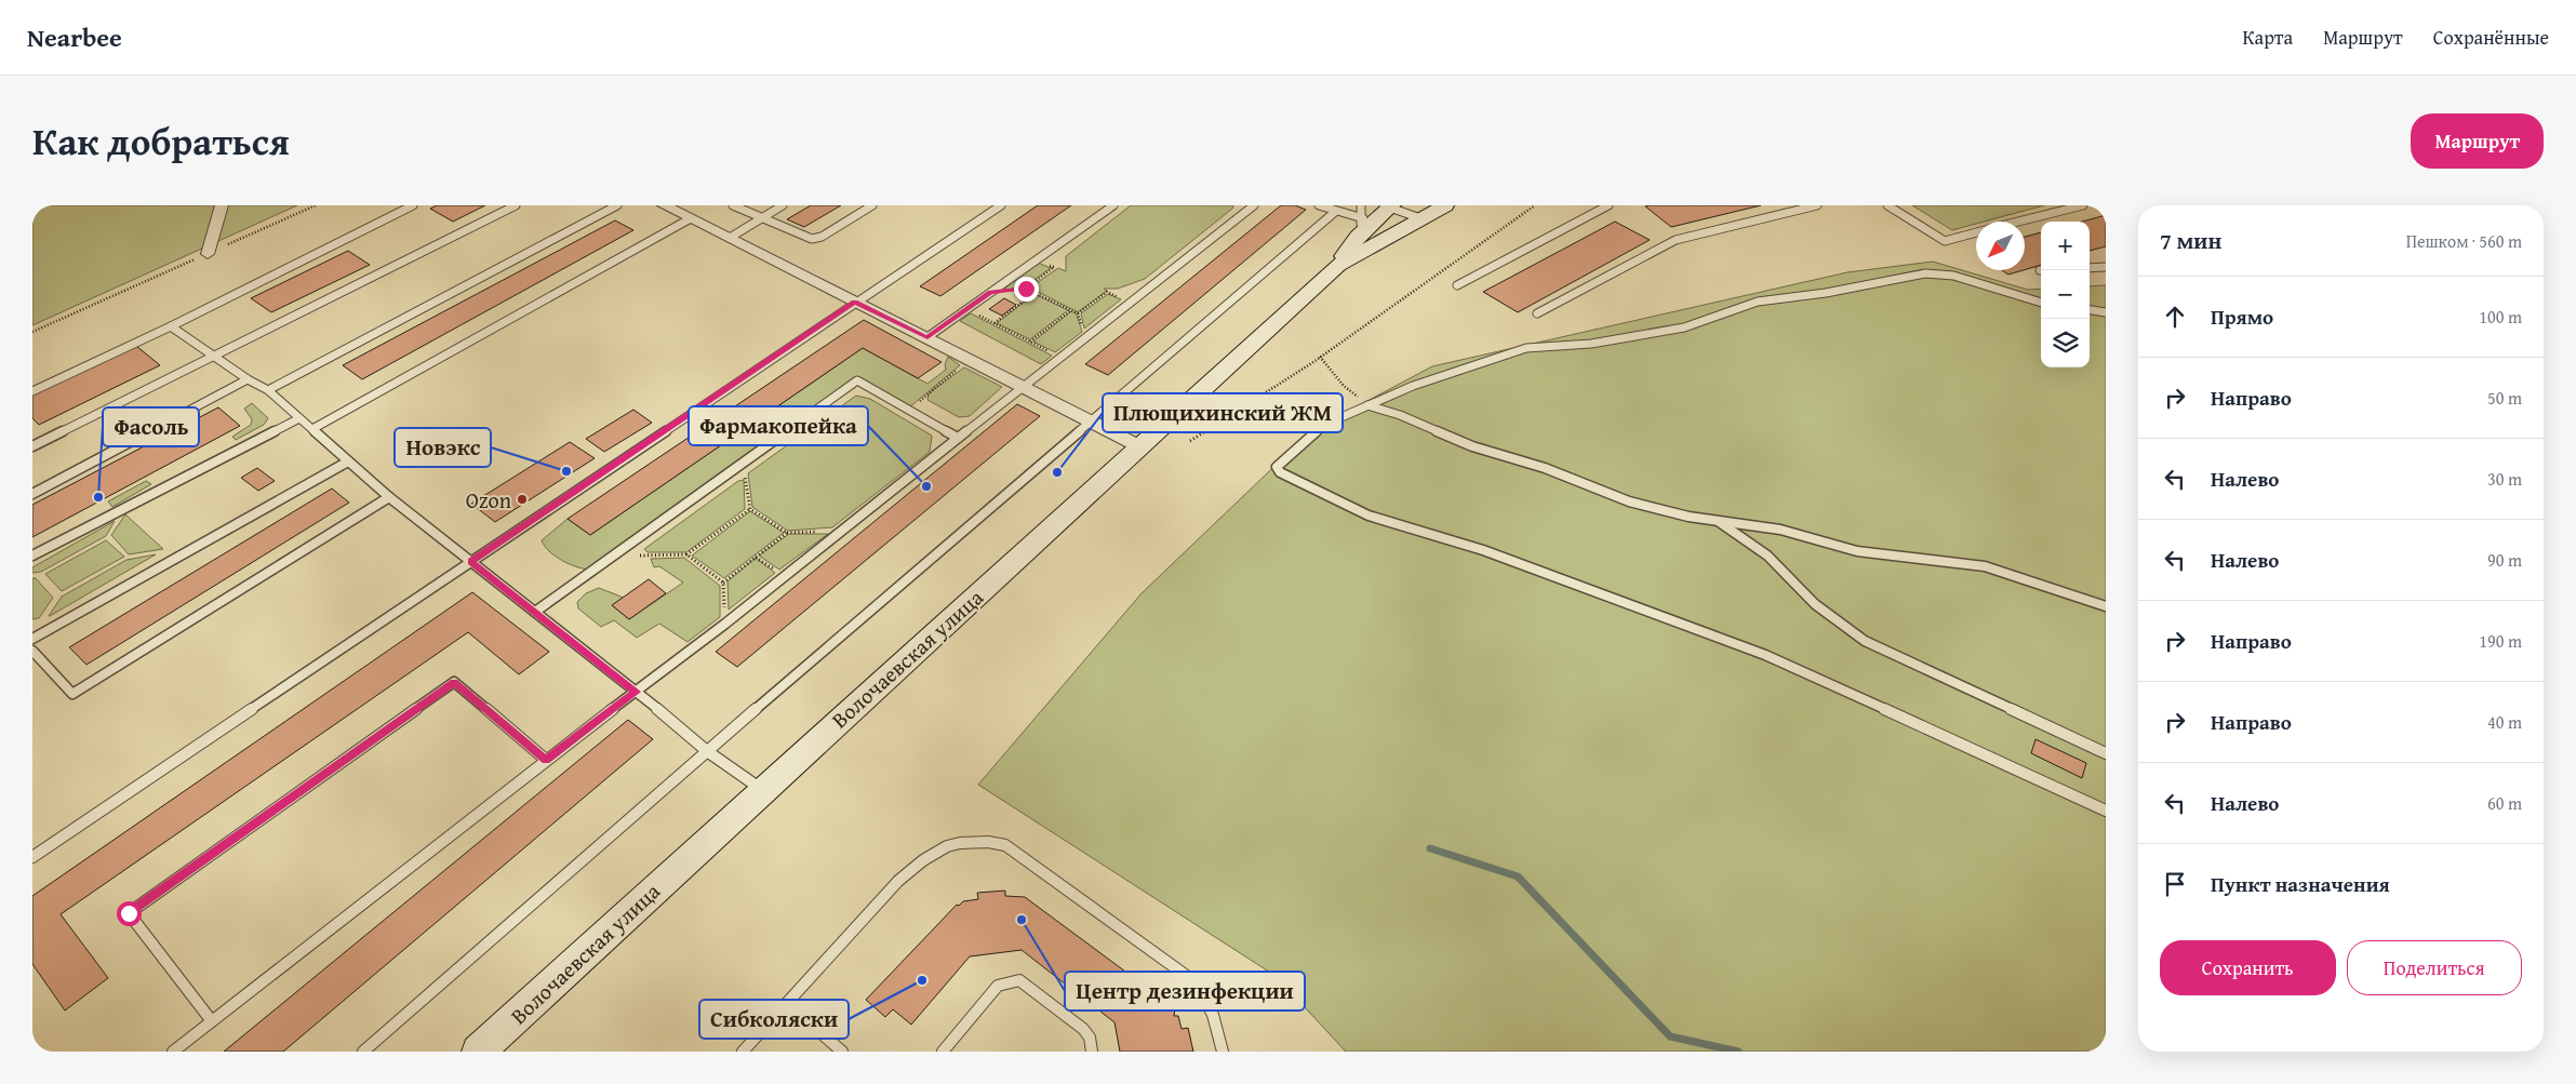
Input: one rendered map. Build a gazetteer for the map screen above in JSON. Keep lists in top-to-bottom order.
{
  "streets": {
    "street": ["Волочаевская улица"]
  },
  "places": [
    "Новэкс",
    "Плющихинский ЖМ",
    "Фармакопейка",
    "Фасоль",
    "Ozon",
    "Центр дезинфекции",
    "Сибколяски"
  ],
  "north": "bottom left",
  "page": {
    "header": "Nearbee",
    "nav": ["Карта", "Маршрут", "Сохранённые"],
    "title": "Как добраться",
    "buttons": [
      "Маршрут",
      ["Сохранить", "Поделиться"]
    ],
    "heading": ["7 мин", "Пешком · 560 m"],
    "map_buttons": ["+", "−"],
    "list": [
      ["Прямо", "100 m"],
      ["Направо", "50 m"],
      ["Налево", "30 m"],
      ["Налево", "90 m"],
      ["Направо", "190 m"],
      ["Направо", "40 m"],
      ["Налево", "60 m"],
      "Пункт назначения"
    ]
  }
}
